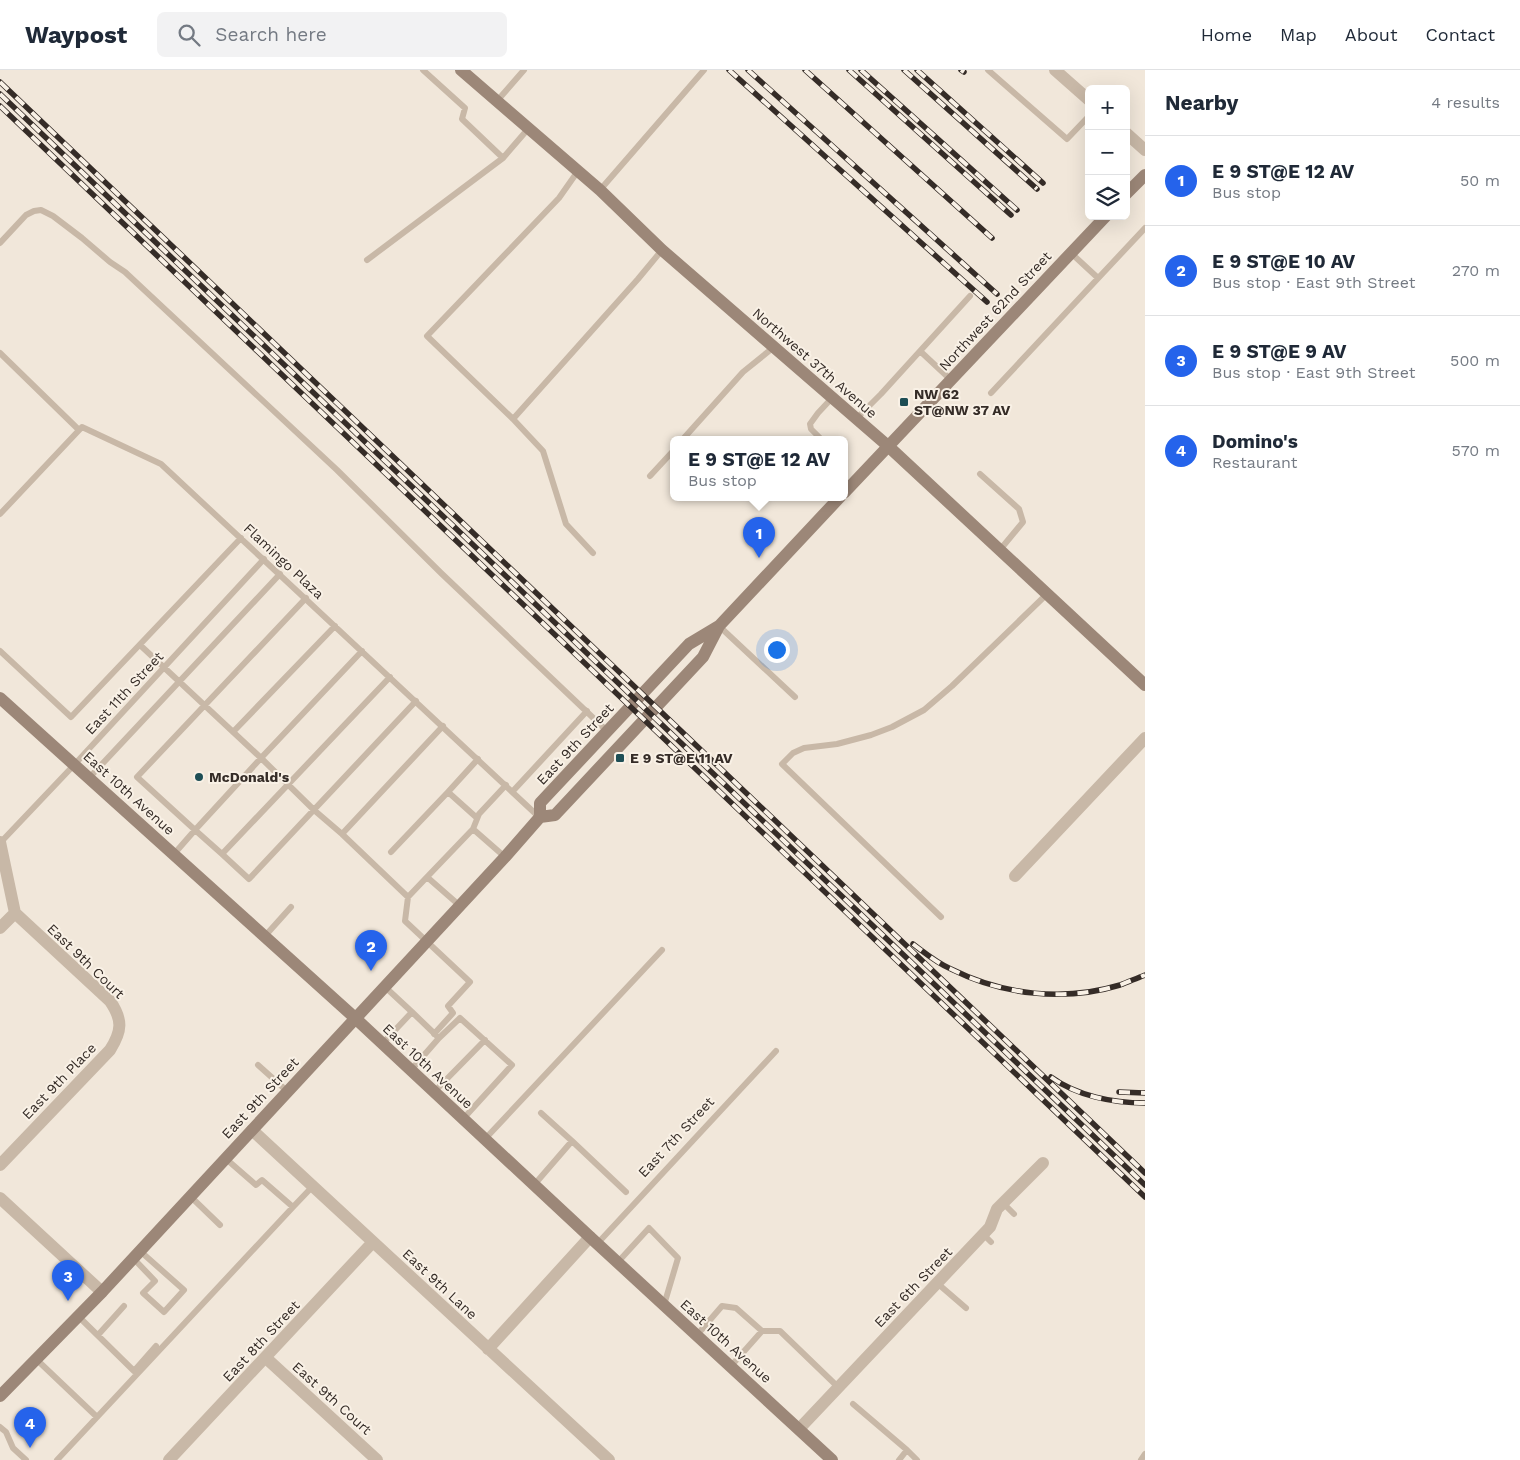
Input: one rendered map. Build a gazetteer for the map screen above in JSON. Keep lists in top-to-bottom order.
{
  "streets": {
    "street": [
      "Northwest 62nd Street",
      "Northwest 37th Avenue",
      "East 9th Street",
      "East 10th Avenue",
      "East 9th Court",
      "East 9th Place",
      "East 7th Street",
      "East 9th Lane",
      "East 6th Street",
      "East 8th Street"
    ],
    "lane": ["Flamingo Plaza", "East 11th Street"]
  },
  "crossings": [
    ["Northwest 62nd Street", "Northwest 37th Avenue"],
    ["Flamingo Plaza", "East 11th Street"],
    ["Flamingo Plaza", "East 9th Street"],
    ["East 11th Street", "East 10th Avenue"],
    ["East 9th Street", "East 10th Avenue"],
    ["East 9th Street", "East 9th Lane"],
    ["East 10th Avenue", "East 7th Street"],
    ["East 10th Avenue", "East 6th Street"],
    ["East 9th Court", "East 9th Place"],
    ["East 9th Court", "East 8th Street"],
    ["East 7th Street", "East 9th Lane"],
    ["East 9th Lane", "East 8th Street"]
  ],
  "places": {
    "transit": ["NW 62 ST@NW 37 AV", "E 9 ST@E 11 AV"],
    "other": ["McDonald's"]
  },
  "page": {
    "header": "Waypost",
    "search": "Search here",
    "nav": [
      "Home",
      "Map",
      "About",
      "Contact"
    ],
    "heading": ["Nearby", "4 results"],
    "map_buttons": ["+", "−"],
    "list": [
      {
        "mark": "1",
        "name": "E 9 ST@E 12 AV",
        "note": "Bus stop",
        "value": "50 m"
      },
      {
        "mark": "2",
        "name": "E 9 ST@E 10 AV",
        "note": "Bus stop · East 9th Street",
        "value": "270 m"
      },
      {
        "mark": "3",
        "name": "E 9 ST@E 9 AV",
        "note": "Bus stop · East 9th Street",
        "value": "500 m"
      },
      {
        "mark": "4",
        "name": "Domino's",
        "note": "Restaurant",
        "value": "570 m"
      }
    ],
    "popup": ["E 9 ST@E 12 AV", "Bus stop"],
    "pins": [
      "1",
      "2",
      "3",
      "4"
    ]
  }
}
